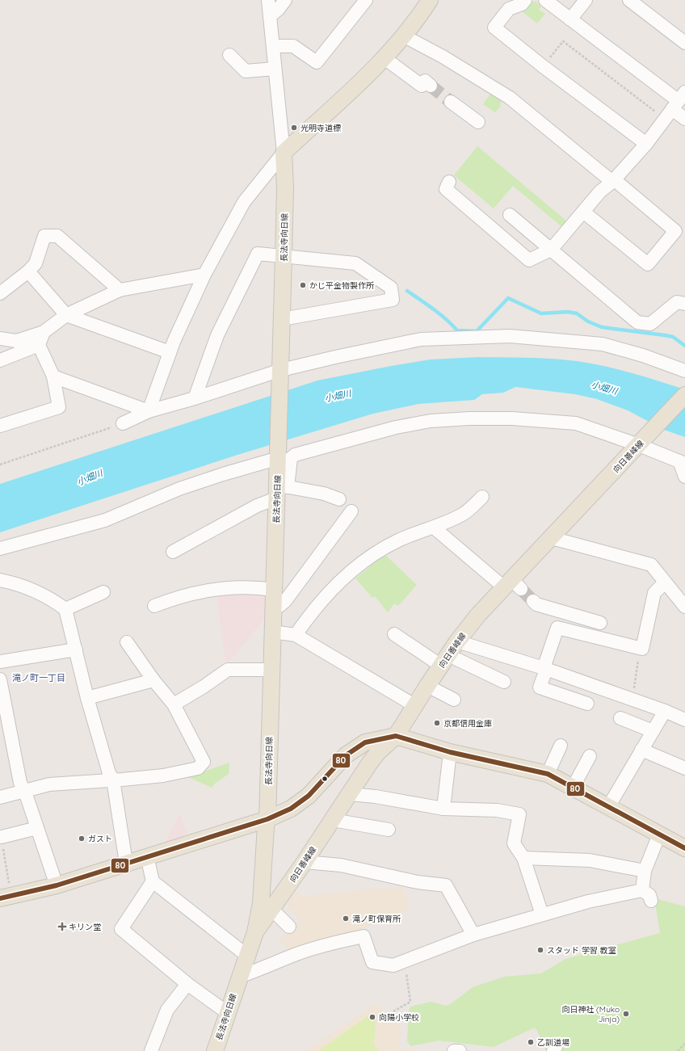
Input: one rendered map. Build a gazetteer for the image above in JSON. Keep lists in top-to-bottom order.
{
  "streets": {
    "main road": ["長法寺向日線", "向日善峰線"]
  },
  "crossings": [
    ["長法寺向日線", "向日善峰線"]
  ],
  "districts": ["滝ノ町一丁目"],
  "water": ["小畑川"],
  "places": {
    "other": [
      "光明寺道標",
      "かじ平金物製作所",
      "京都信用金庫",
      "ガスト",
      "滝ノ町保育所",
      "スタッド 学習 教室",
      "向日神社 (Muko Jinja)",
      "向陽小学校",
      "乙訓道場"
    ],
    "health": ["キリン堂"]
  },
  "lines": ["transit line 80"]
}
